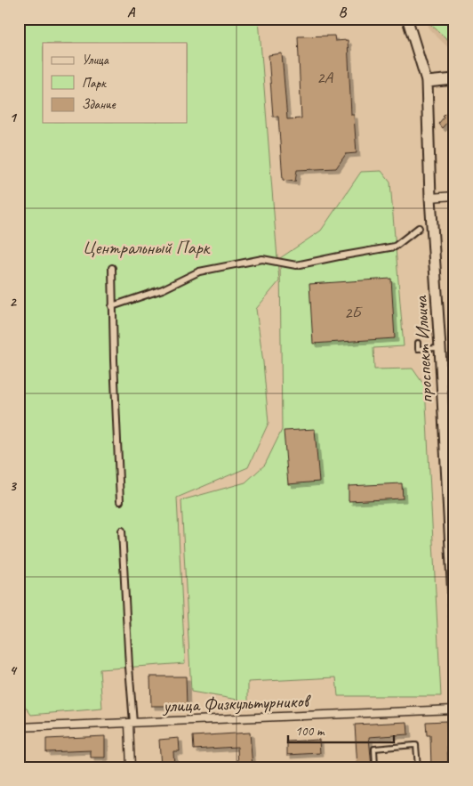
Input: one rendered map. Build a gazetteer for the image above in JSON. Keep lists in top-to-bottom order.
{
  "streets": {
    "main road": ["проспект Ильича"],
    "street": ["улица Физкультурников"]
  },
  "parks": ["Центральный Парк"],
  "house_numbers": ["2А", "2Б"],
  "legend": ["Улица", "Парк", "Здание"],
  "scale_bar": "100 m",
  "grid": {
    "columns": ["A", "B"],
    "rows": [
      "1",
      "2",
      "3",
      "4"
    ]
  }
}
